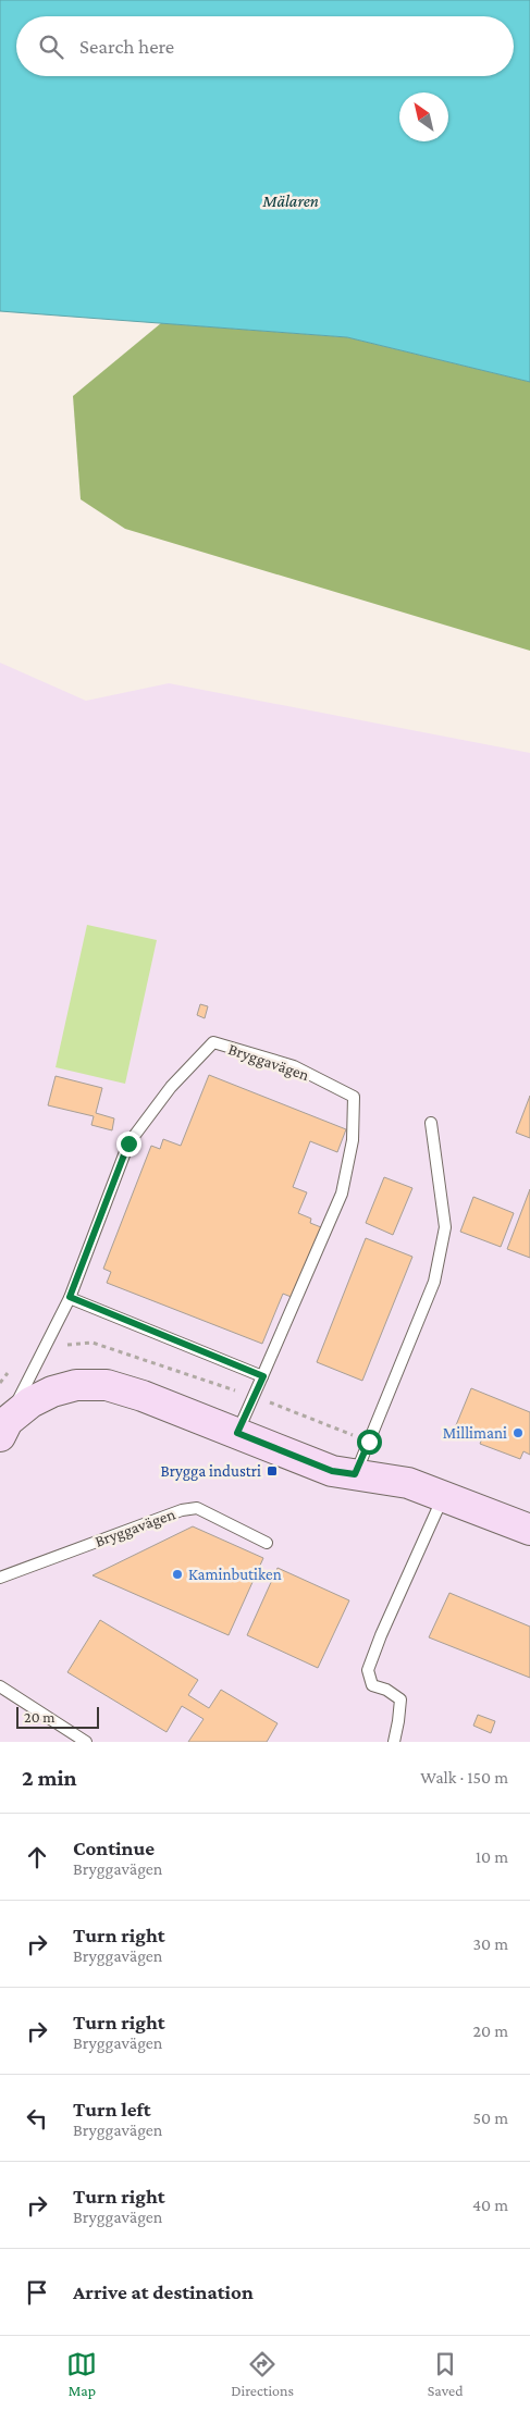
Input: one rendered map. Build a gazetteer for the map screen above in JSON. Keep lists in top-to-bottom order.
{
  "streets": {
    "main road": ["Bryggavägen"]
  },
  "water": ["Mälaren"],
  "places": {
    "other": ["Millimani", "Kaminbutiken"],
    "transit": ["Brygga industri"]
  },
  "scale_bar": "20 m",
  "north": "top left",
  "page": {
    "search": "Search here",
    "scale": "20 m",
    "heading": ["2 min", "Walk · 150 m"],
    "list": [
      ["Continue", "Bryggavägen", "10 m"],
      ["Turn right", "Bryggavägen", "30 m"],
      ["Turn right", "Bryggavägen", "20 m"],
      ["Turn left", "Bryggavägen", "50 m"],
      ["Turn right", "Bryggavägen", "40 m"],
      "Arrive at destination"
    ],
    "nav": ["Map", "Directions", "Saved"]
  }
}
